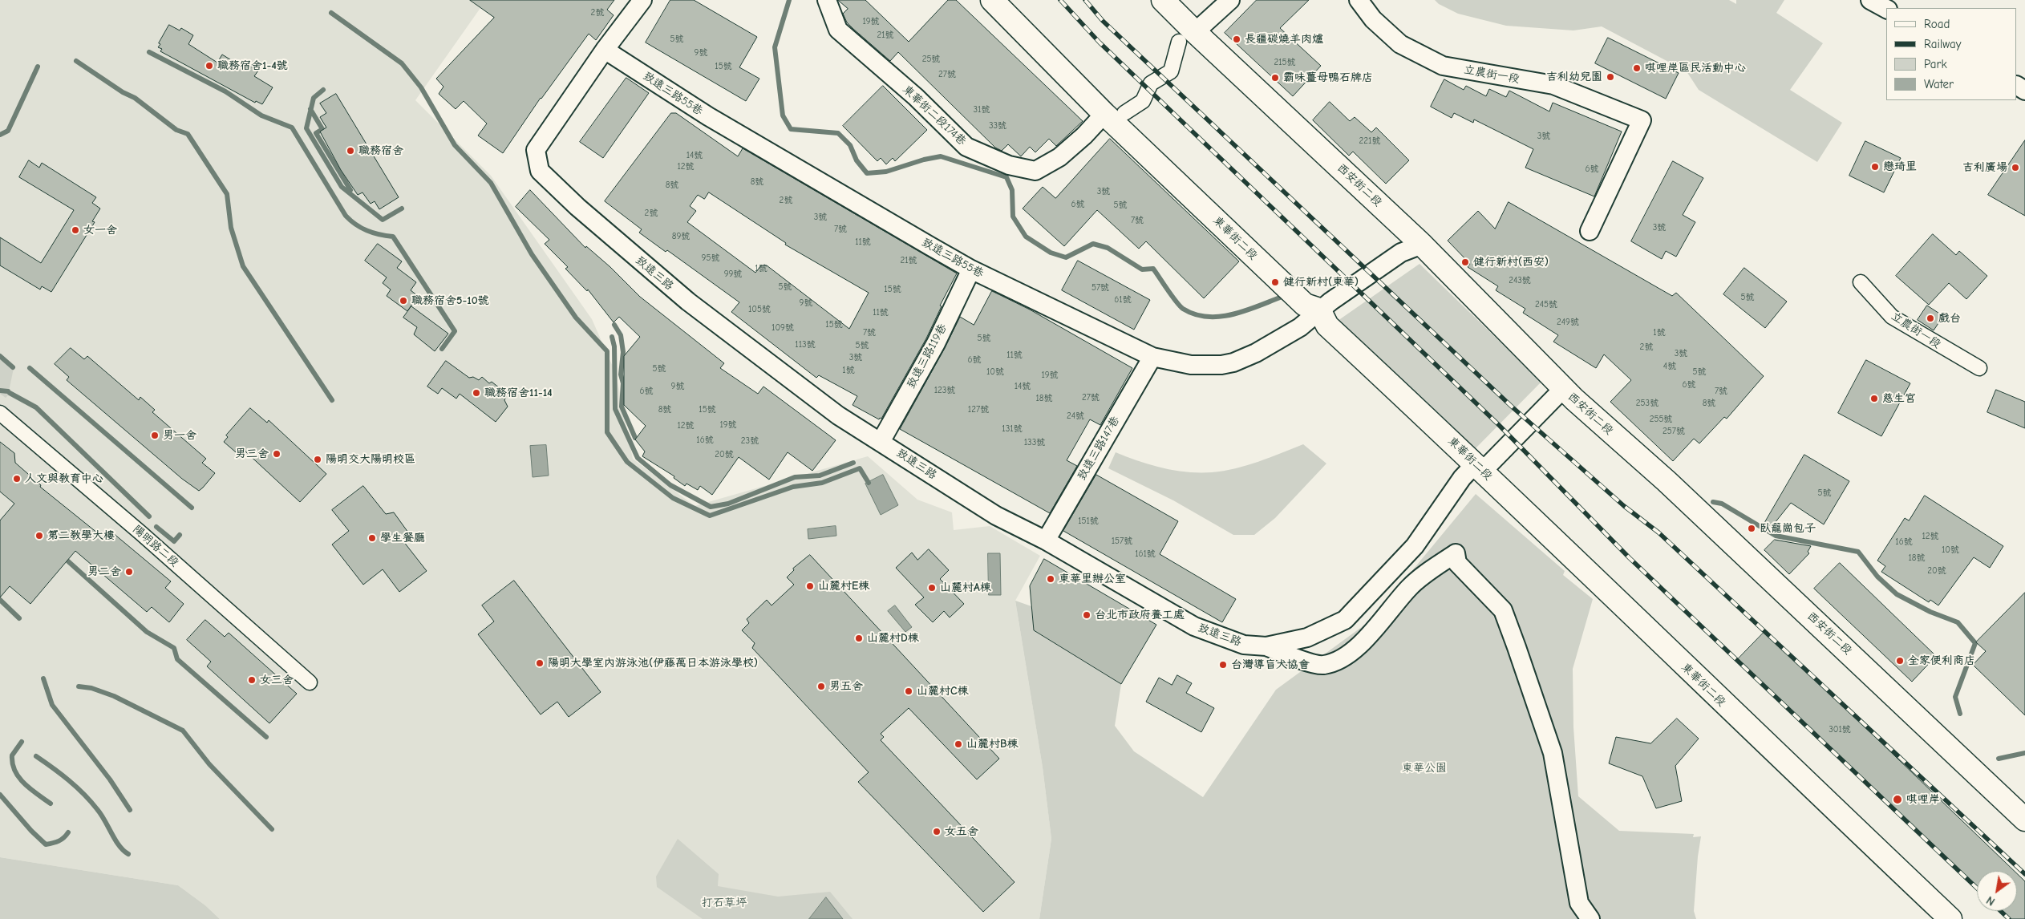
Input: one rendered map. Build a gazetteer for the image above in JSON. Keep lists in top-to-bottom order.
{
  "streets": {
    "street": [
      "立農街一段",
      "致遠三路55巷",
      "東華街二段174巷",
      "西安街二段",
      "東華街二段",
      "致遠三路",
      "致遠三路119巷",
      "致遠三路147巷",
      "陽明路二段"
    ]
  },
  "crossings": [
    ["致遠三路55巷", "西安街二段"],
    ["致遠三路55巷", "東華街二段"],
    ["致遠三路55巷", "致遠三路"],
    ["致遠三路55巷", "致遠三路119巷"],
    ["致遠三路55巷", "致遠三路147巷"],
    ["東華街二段174巷", "東華街二段"],
    ["西安街二段", "致遠三路"],
    ["東華街二段", "致遠三路"],
    ["致遠三路", "致遠三路119巷"],
    ["致遠三路", "致遠三路147巷"]
  ],
  "parks": ["東華公園", "打石草坪"],
  "places": [
    "長疆碳燒羊肉爐",
    "職務宿舍1-4號",
    "唭哩岸區民活動中心",
    "吉利幼兒園",
    "霸味薑母鴨石牌店",
    "職務宿舍",
    "戀琦里",
    "吉利廣場",
    "女一舍",
    "健行新村(西安)",
    "健行新村(東華)",
    "職務宿舍5-10號",
    "戲台",
    "職務宿舍11-14",
    "慈生宮",
    "男一舍",
    "男三舍",
    "陽明交大陽明校區",
    "人文與教育中心",
    "臥籠崗包子",
    "第二教學大樓",
    "學生餐廳",
    "男二舍",
    "東華里辦公室",
    "山麓村E棟",
    "山麓村A棟",
    "台北市政府養工處",
    "山麓村D棟",
    "全家便利商店",
    "陽明大學室內游泳池(伊藤萬日本游泳學校)",
    "台灣導盲犬協會",
    "女三舍",
    "男五舍",
    "山麓村C棟",
    "山麓村B棟",
    "唭哩岸",
    "女五舍"
  ],
  "house_numbers": [
    "2號",
    "19號",
    "21號",
    "5號",
    "9號",
    "25號",
    "215號",
    "15號",
    "27號",
    "31號",
    "33號",
    "3號",
    "221號",
    "14號",
    "12號",
    "6號",
    "8號",
    "8號",
    "3號",
    "2號",
    "6號",
    "5號",
    "2號",
    "3號",
    "7號",
    "3號",
    "7號",
    "89號",
    "11號",
    "95號",
    "21號",
    "1號",
    "99號",
    "243號",
    "5號",
    "57號",
    "15號",
    "5號",
    "61號",
    "9號",
    "245號",
    "105號",
    "11號",
    "249號",
    "15號",
    "109號",
    "7號",
    "1號",
    "5號",
    "113號",
    "5號",
    "2號",
    "3號",
    "11號",
    "3號",
    "6號",
    "4號",
    "5號",
    "1號",
    "10號",
    "5號",
    "19號",
    "6號",
    "9號",
    "14號",
    "123號",
    "6號",
    "7號",
    "27號",
    "18號",
    "253號",
    "8號",
    "8號",
    "15號",
    "127號",
    "24號",
    "255號",
    "19號",
    "12號",
    "131號",
    "257號",
    "16號",
    "23號",
    "133號",
    "20號",
    "5號",
    "151號",
    "12號",
    "157號",
    "16號",
    "10號",
    "161號",
    "18號",
    "20號",
    "301號"
  ],
  "legend": [
    "Road",
    "Railway",
    "Park",
    "Water"
  ],
  "north": "bottom left"
}
